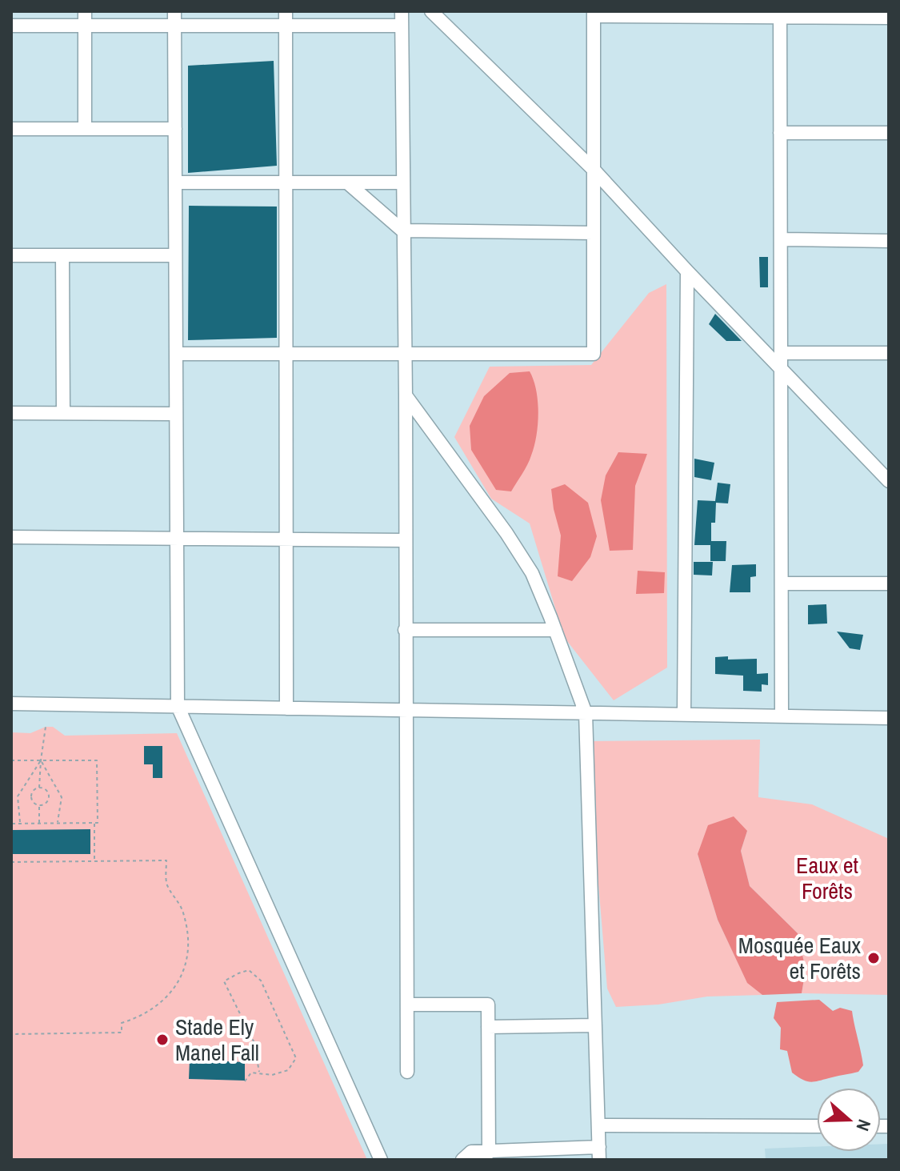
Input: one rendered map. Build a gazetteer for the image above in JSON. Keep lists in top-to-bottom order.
{
  "parks": ["Eaux et Forêts"],
  "places": ["Mosquée Eaux et Forêts", "Stade Ely Manel Fall"],
  "north": "right"
}
